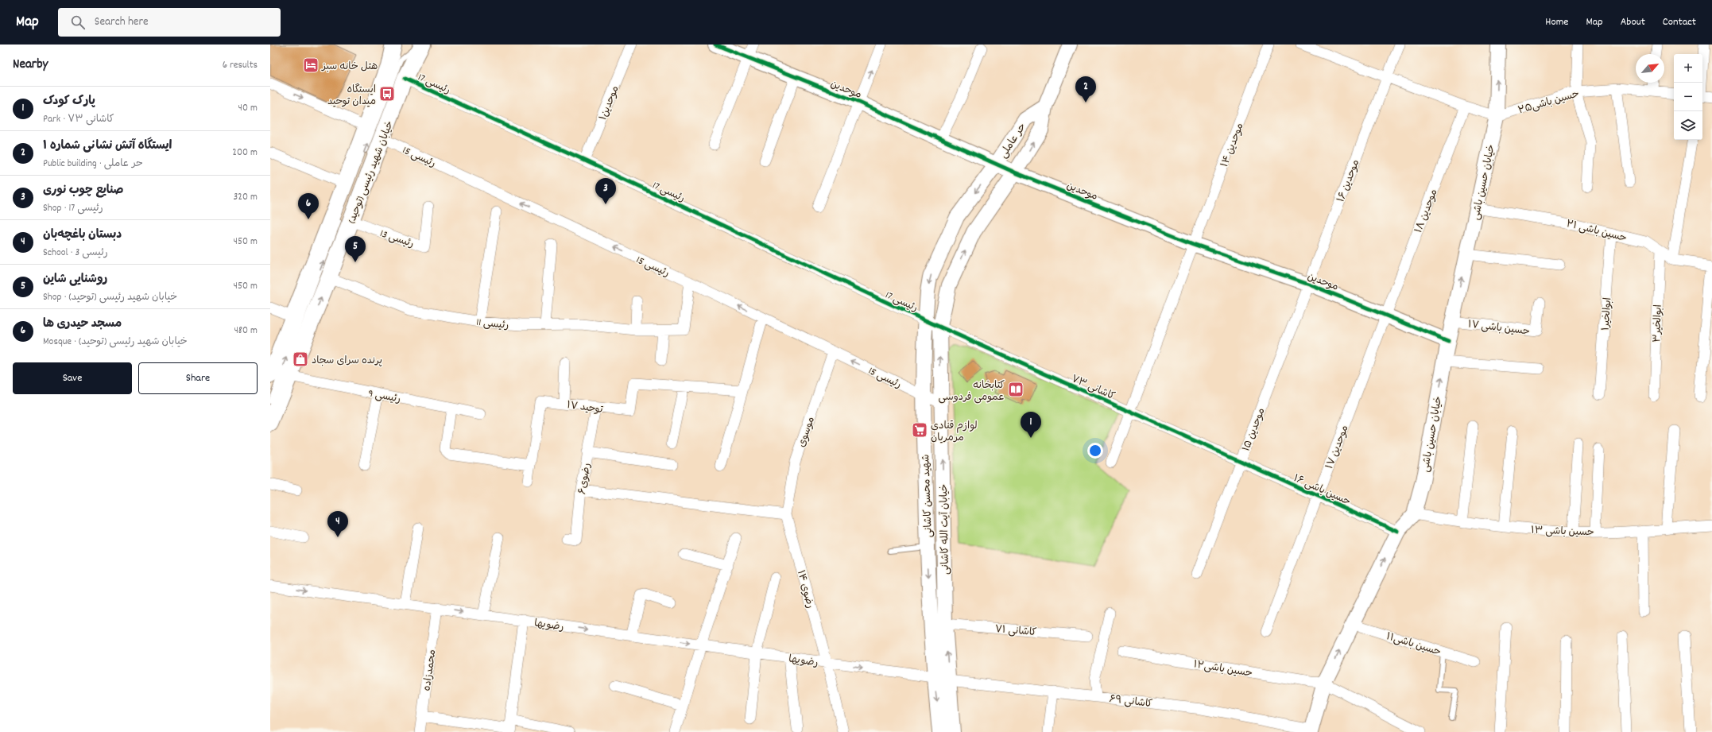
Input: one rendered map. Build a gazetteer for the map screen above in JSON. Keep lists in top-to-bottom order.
{
  "streets": {
    "main road": ["خیابان شهید رئیسی (توحید)"],
    "street": [
      "رئیسی 17",
      "موحدین",
      "حسین باشی۲۵",
      "موحدین۱",
      "حر عاملی",
      "موحدین ۱۴",
      "رئیسی 15",
      "موحدین ۱۶",
      "خیابان حسین باشی",
      "موحدین ۱۸",
      "حسین باشی ۲۱",
      "رئیسی 13",
      "ابوالخیر۱",
      "رئیسی 11",
      "ابوالخیر۳",
      "حسین باشی ۱۷",
      "کاشانی ۷۳",
      "رئیسی 9",
      "توحید ۱۷",
      "موحدین ۱۵",
      "موسوی",
      "موحدین ۱۷",
      "رضوی۶",
      "حسین باشی ۱۶",
      "شهید محسن کاشانی",
      "خیابان آیت الله کاشانی",
      "حسین باشی ۱۳",
      "رضوی ۱۴",
      "رضویها",
      "کاشانی ۷۱",
      "حسین باشی۱۱",
      "حسین باشی۱۲",
      "محمدزاده",
      "کاشانی ۶۹"
    ]
  },
  "crossings": [
    ["رئیسی 17", "موحدین۱"],
    ["رئیسی 17", "خیابان شهید رئیسی (توحید)"],
    ["رئیسی 17", "کاشانی ۷۳"],
    ["رئیسی 17", "شهید محسن کاشانی"],
    ["رئیسی 17", "خیابان آیت الله کاشانی"],
    ["موحدین", "حر عاملی"],
    ["موحدین", "موحدین ۱۴"],
    ["موحدین", "موحدین ۱۶"],
    ["موحدین", "خیابان حسین باشی"],
    ["موحدین", "موحدین ۱۸"],
    ["موحدین", "موحدین ۱۵"],
    ["موحدین", "موحدین ۱۷"],
    ["موحدین", "شهید محسن کاشانی"],
    ["حسین باشی۲۵", "خیابان حسین باشی"],
    ["حر عاملی", "شهید محسن کاشانی"],
    ["موحدین ۱۴", "کاشانی ۷۳"],
    ["رئیسی 15", "خیابان شهید رئیسی (توحید)"],
    ["رئیسی 15", "رئیسی 11"],
    ["رئیسی 15", "موسوی"],
    ["رئیسی 15", "شهید محسن کاشانی"],
    ["رئیسی 15", "خیابان آیت الله کاشانی"],
    ["خیابان شهید رئیسی (توحید)", "رئیسی 13"],
    ["خیابان شهید رئیسی (توحید)", "رئیسی 11"],
    ["خیابان شهید رئیسی (توحید)", "رئیسی 9"],
    ["موحدین ۱۶", "موحدین ۱۵"],
    ["خیابان حسین باشی", "حسین باشی ۲۱"],
    ["خیابان حسین باشی", "حسین باشی ۱۷"],
    ["خیابان حسین باشی", "حسین باشی ۱۶"],
    ["خیابان حسین باشی", "حسین باشی ۱۳"],
    ["خیابان حسین باشی", "حسین باشی۱۱"],
    ["خیابان حسین باشی", "حسین باشی۱۲"],
    ["خیابان حسین باشی", "کاشانی ۶۹"],
    ["موحدین ۱۸", "موحدین ۱۷"],
    ["حسین باشی ۲۱", "ابوالخیر۱"],
    ["حسین باشی ۲۱", "ابوالخیر۳"],
    ["کاشانی ۷۳", "موحدین ۱۵"],
    ["کاشانی ۷۳", "حسین باشی ۱۶"],
    ["کاشانی ۷۳", "خیابان آیت الله کاشانی"],
    ["توحید ۱۷", "رضوی۶"],
    ["موحدین ۱۵", "حسین باشی ۱۶"],
    ["موسوی", "رضوی ۱۴"],
    ["موحدین ۱۷", "حسین باشی ۱۶"],
    ["شهید محسن کاشانی", "رضویها"],
    ["خیابان آیت الله کاشانی", "کاشانی ۷۱"],
    ["خیابان آیت الله کاشانی", "کاشانی ۶۹"],
    ["رضوی ۱۴", "رضویها"],
    ["رضویها", "محمدزاده"]
  ],
  "one_way": ["رئیسی 15", "خیابان آیت الله کاشانی", "رضویها"],
  "places": {
    "hotel": ["هتل خانه سبز"],
    "bus stop": ["ایستگاه میدان توحید"],
    "shop": ["پرنده سرای سجاد"],
    "library": ["کتابخانه عمومی فردوسی"],
    "supermarket": ["لوازم قنادی مرمریان"]
  },
  "north": "top right",
  "page": {
    "header": "Map",
    "search": "Search here",
    "nav": [
      "Home",
      "Map",
      "About",
      "Contact"
    ],
    "heading": ["Nearby", "6 results"],
    "map_buttons": ["+", "−"],
    "pins": [
      "2",
      "3",
      "6",
      "5",
      "1",
      "4"
    ],
    "list": [
      {
        "mark": "1",
        "name": "پارک کودک",
        "note": "Park · کاشانی ۷۳",
        "value": "40 m"
      },
      {
        "mark": "2",
        "name": "ایستگاه آتش نشانی شماره ۱",
        "note": "Public building · حر عاملی",
        "value": "200 m"
      },
      {
        "mark": "3",
        "name": "صنایع چوب نوری",
        "note": "Shop · رئیسی 17",
        "value": "320 m"
      },
      {
        "mark": "4",
        "name": "دبستان باغچه‌بان",
        "note": "School · رئیسی 3",
        "value": "450 m"
      },
      {
        "mark": "5",
        "name": "روشنایی شاین",
        "note": "Shop · خیابان شهید رئیسی (توحید)",
        "value": "450 m"
      },
      {
        "mark": "6",
        "name": "مسجد حیدری ها",
        "note": "Mosque · خیابان شهید رئیسی (توحید)",
        "value": "480 m"
      }
    ],
    "buttons": ["Save", "Share"]
  }
}
